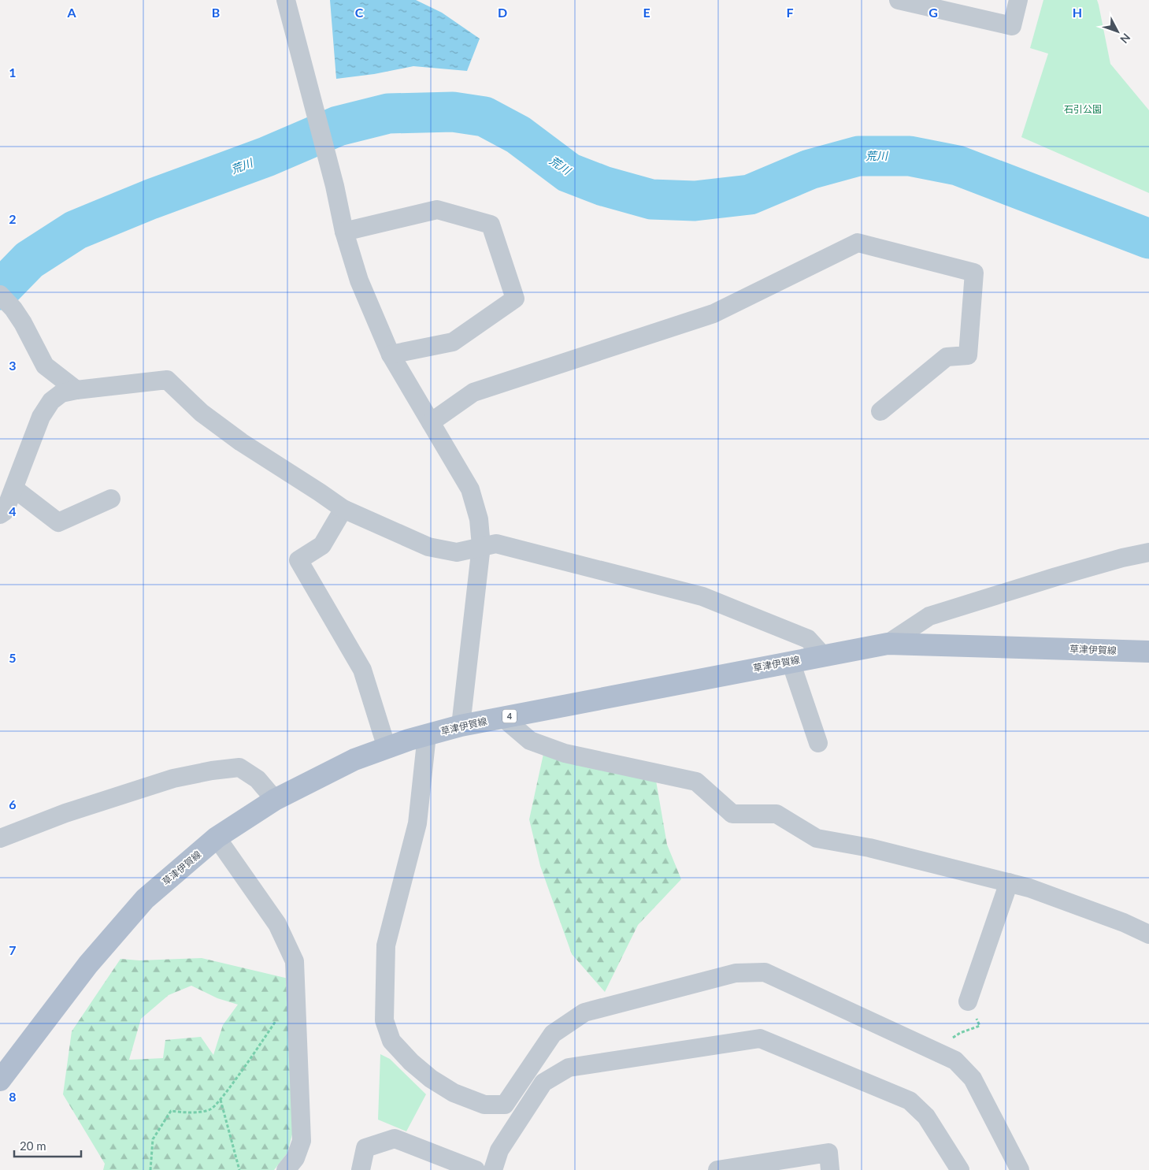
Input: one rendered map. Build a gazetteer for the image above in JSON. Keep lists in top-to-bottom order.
{
  "streets": {
    "main road": ["草津伊賀線", "4"]
  },
  "water": ["荒川"],
  "parks": ["石引公園"],
  "scale_bar": "20 m",
  "north": "bottom right",
  "grid": {
    "columns": [
      "A",
      "B",
      "C",
      "D",
      "E",
      "F",
      "G",
      "H"
    ],
    "rows": [
      "1",
      "2",
      "3",
      "4",
      "5",
      "6",
      "7",
      "8"
    ]
  }
}
